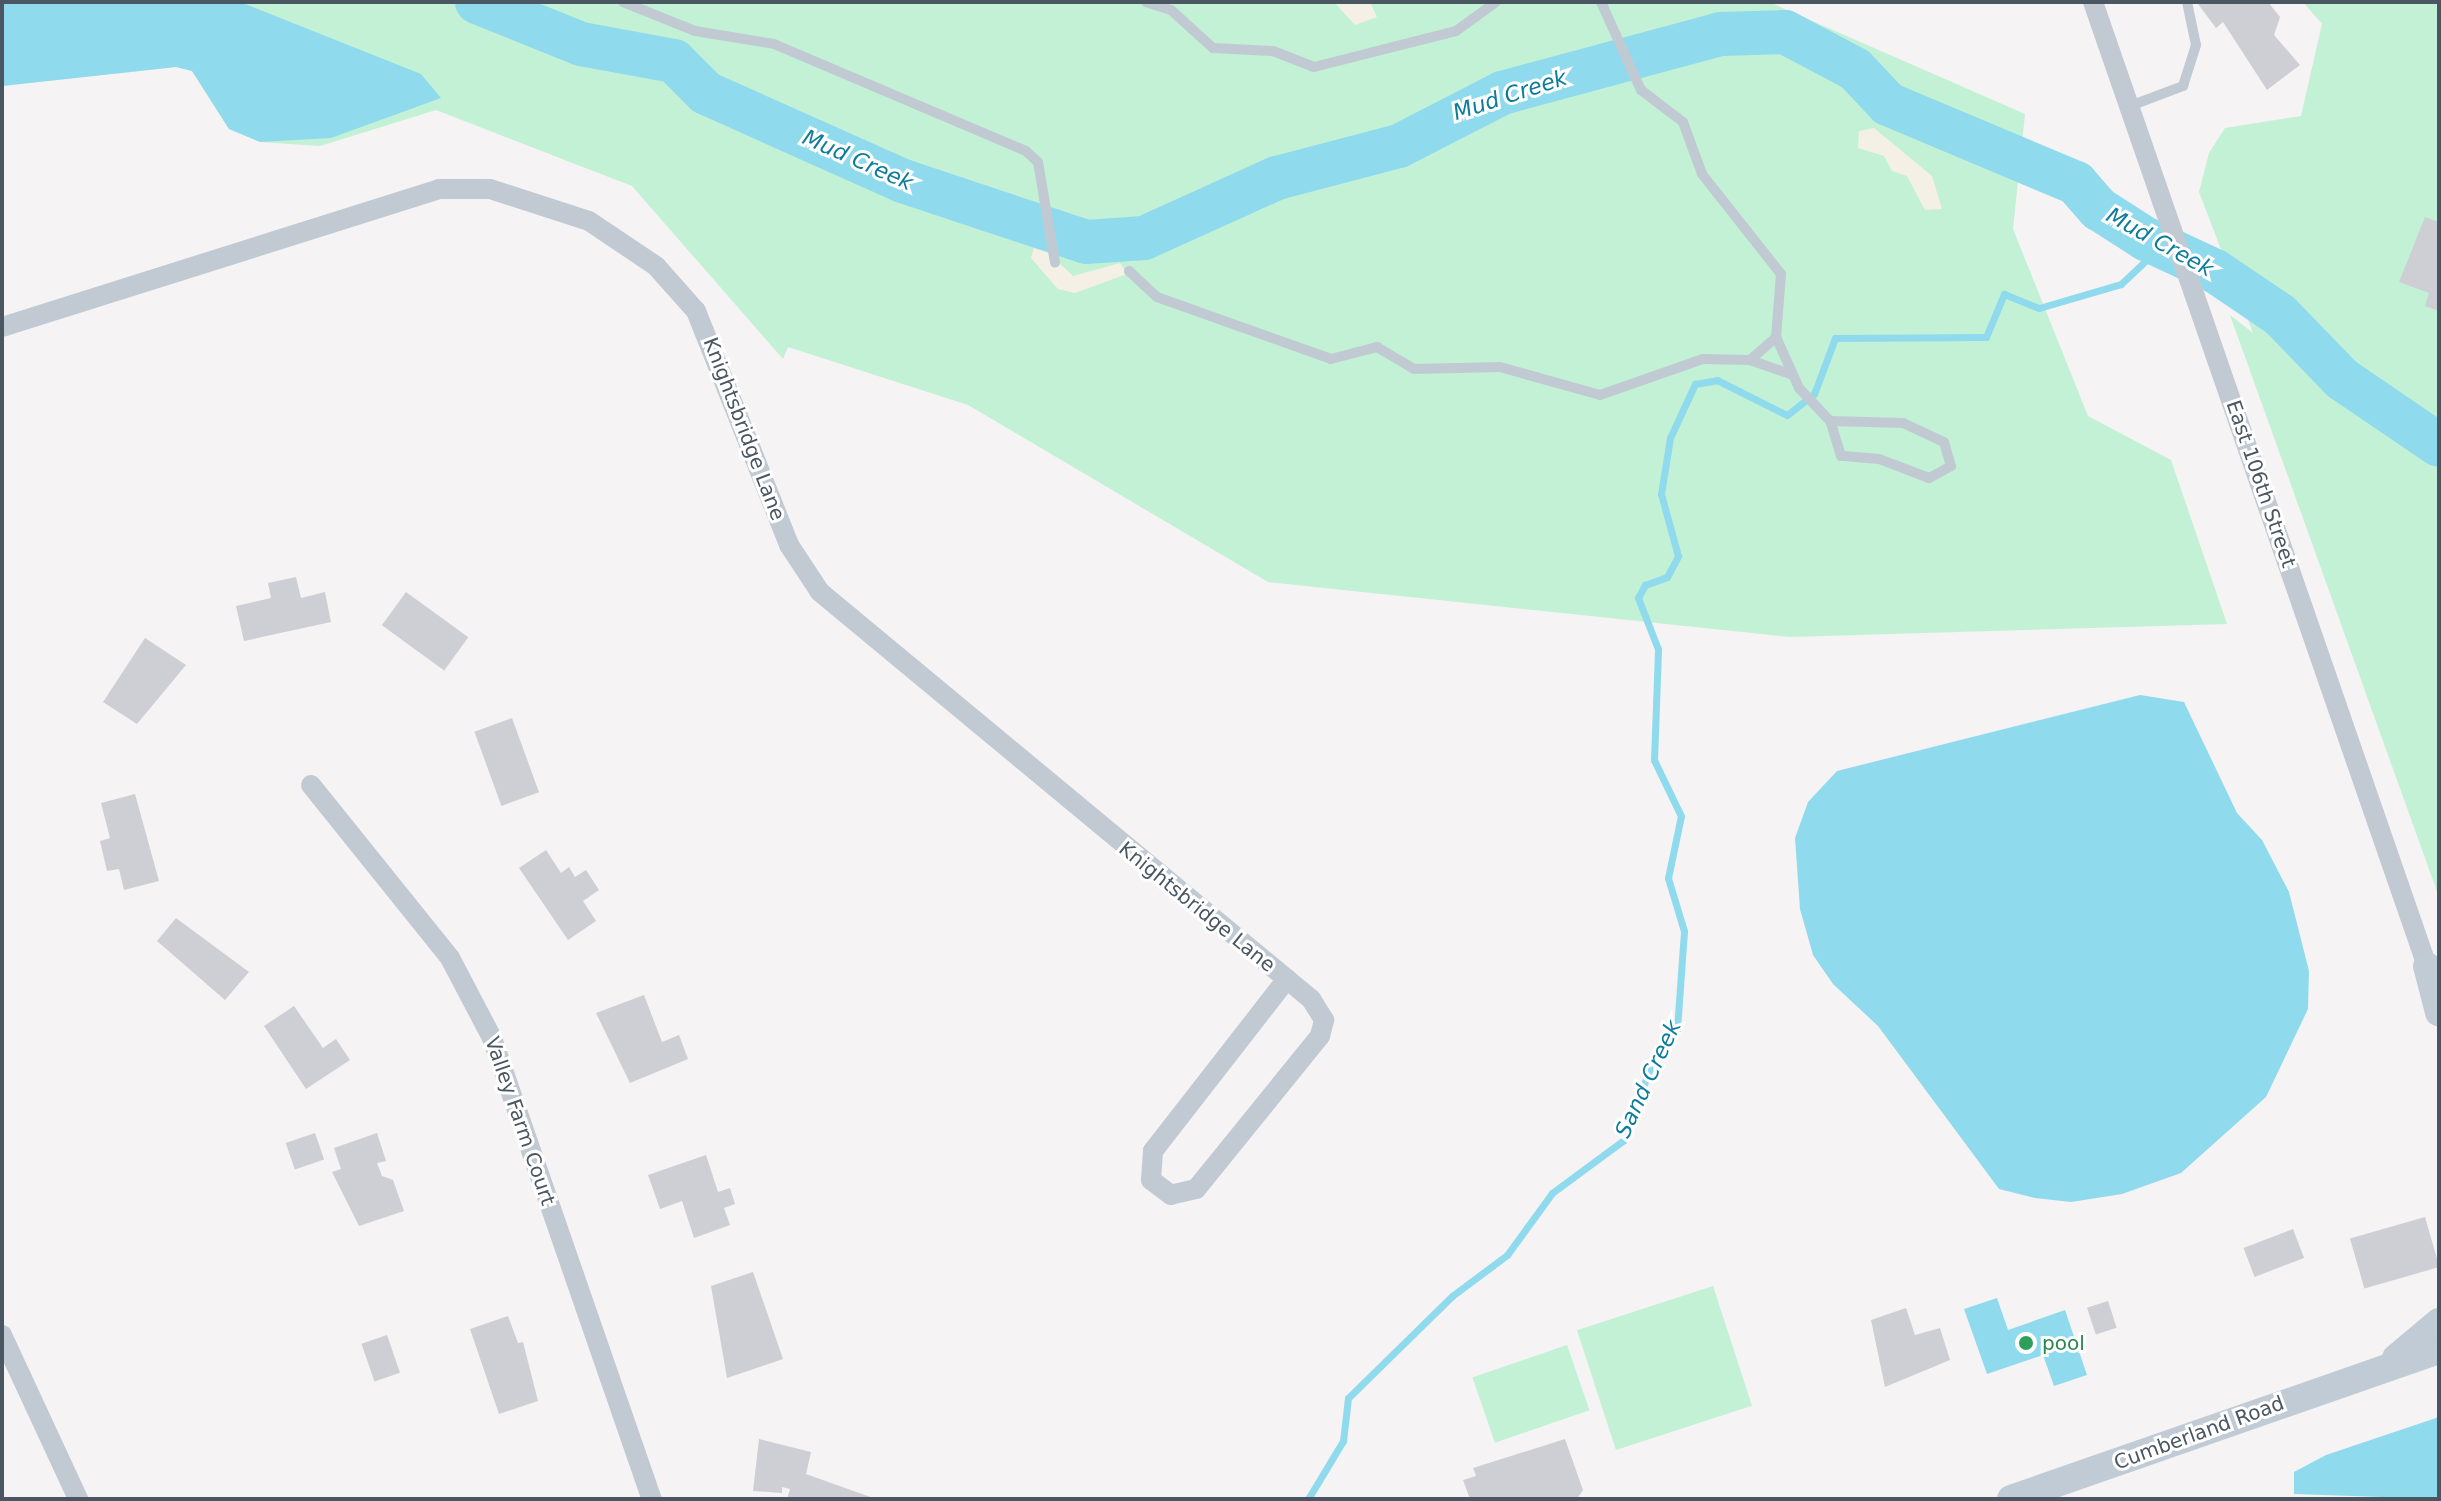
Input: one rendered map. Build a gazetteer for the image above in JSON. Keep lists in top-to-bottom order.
{
  "streets": {
    "main road": ["East 106th Street", "Cumberland Road"],
    "street": ["Knightsbridge Lane", "Valley Farm Court"]
  },
  "water": ["Mud Creek", "Sand Creek"],
  "places": ["pool"]
}
